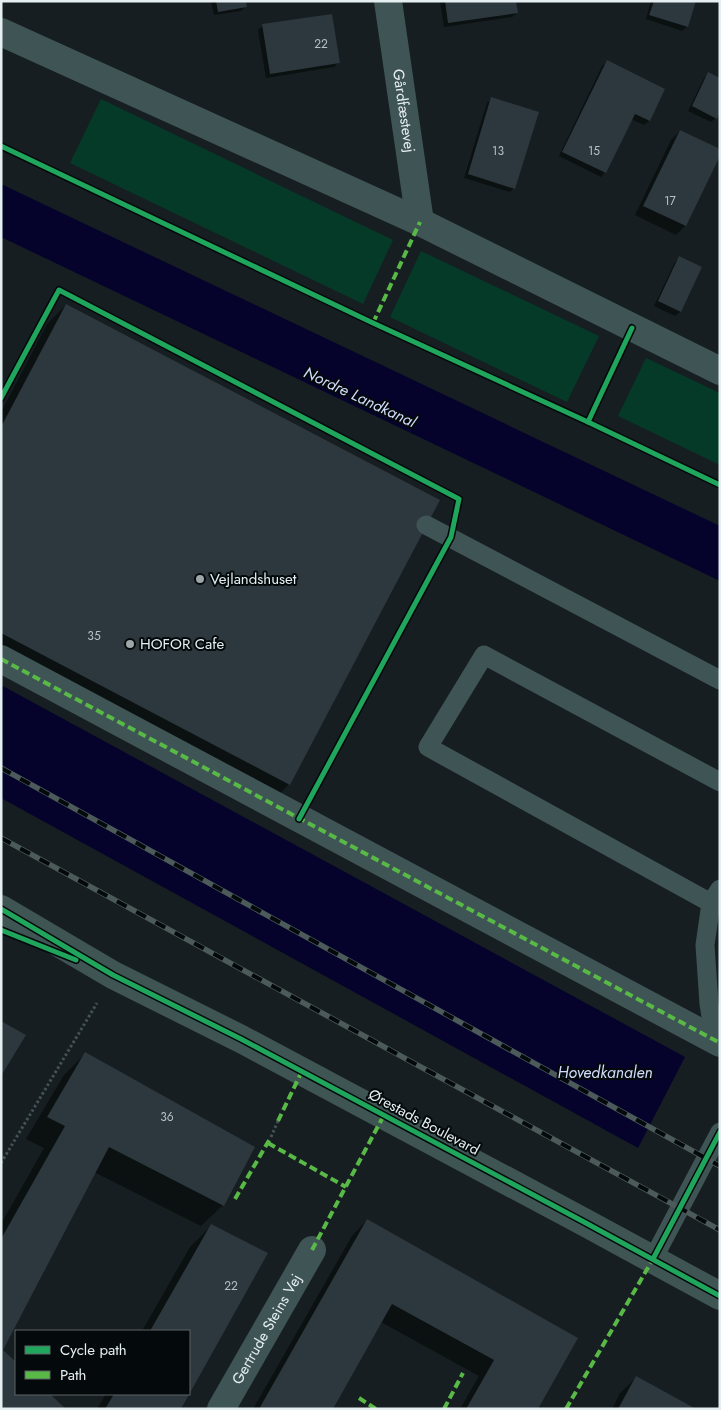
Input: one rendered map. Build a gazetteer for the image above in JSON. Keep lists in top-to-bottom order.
{
  "streets": {
    "street": ["Gårdfæstevej", "Ørestads Boulevard", "Gertrude Steins Vej"]
  },
  "water": ["Nordre Landkanal", "Hovedkanalen"],
  "places": ["Vejlandshuset", "HOFOR Cafe"],
  "house_numbers": [
    "22",
    "13",
    "15",
    "17",
    "35",
    "36",
    "22"
  ],
  "legend": ["Cycle path", "Path"]
}
